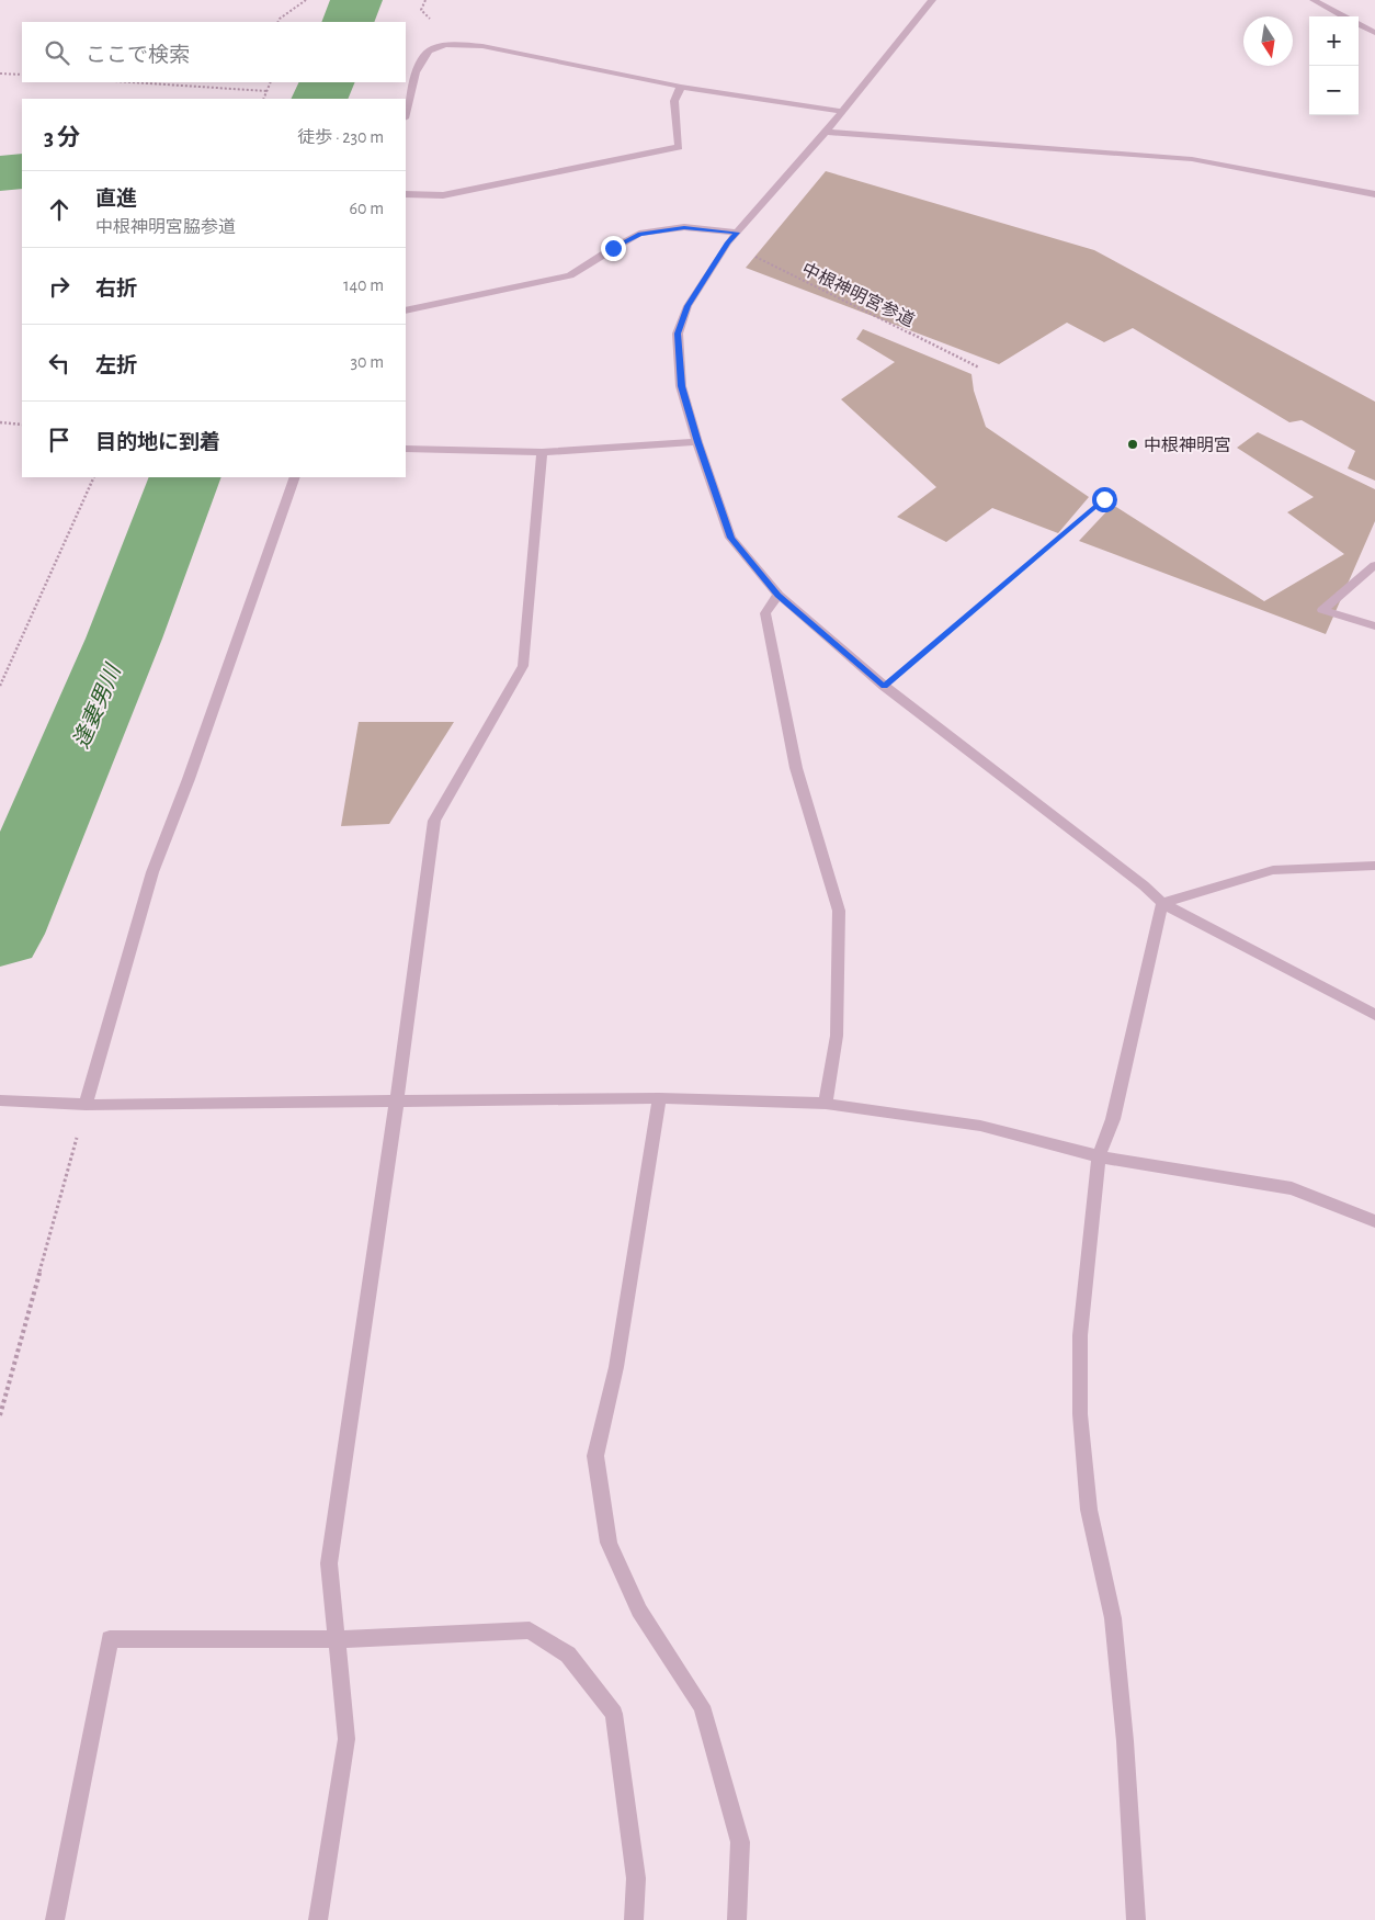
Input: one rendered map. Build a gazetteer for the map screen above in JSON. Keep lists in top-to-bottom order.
{
  "streets": {
    "path": ["中根神明宮参道"]
  },
  "water": ["逢妻男川"],
  "places": ["中根神明宮"],
  "north": "bottom",
  "page": {
    "map_buttons": ["+", "−"],
    "search": "ここで検索",
    "heading": ["3 分", "徒歩 · 230 m"],
    "list": [
      ["直進", "中根神明宮脇参道", "60 m"],
      ["右折", "140 m"],
      ["左折", "30 m"],
      "目的地に到着"
    ]
  }
}
